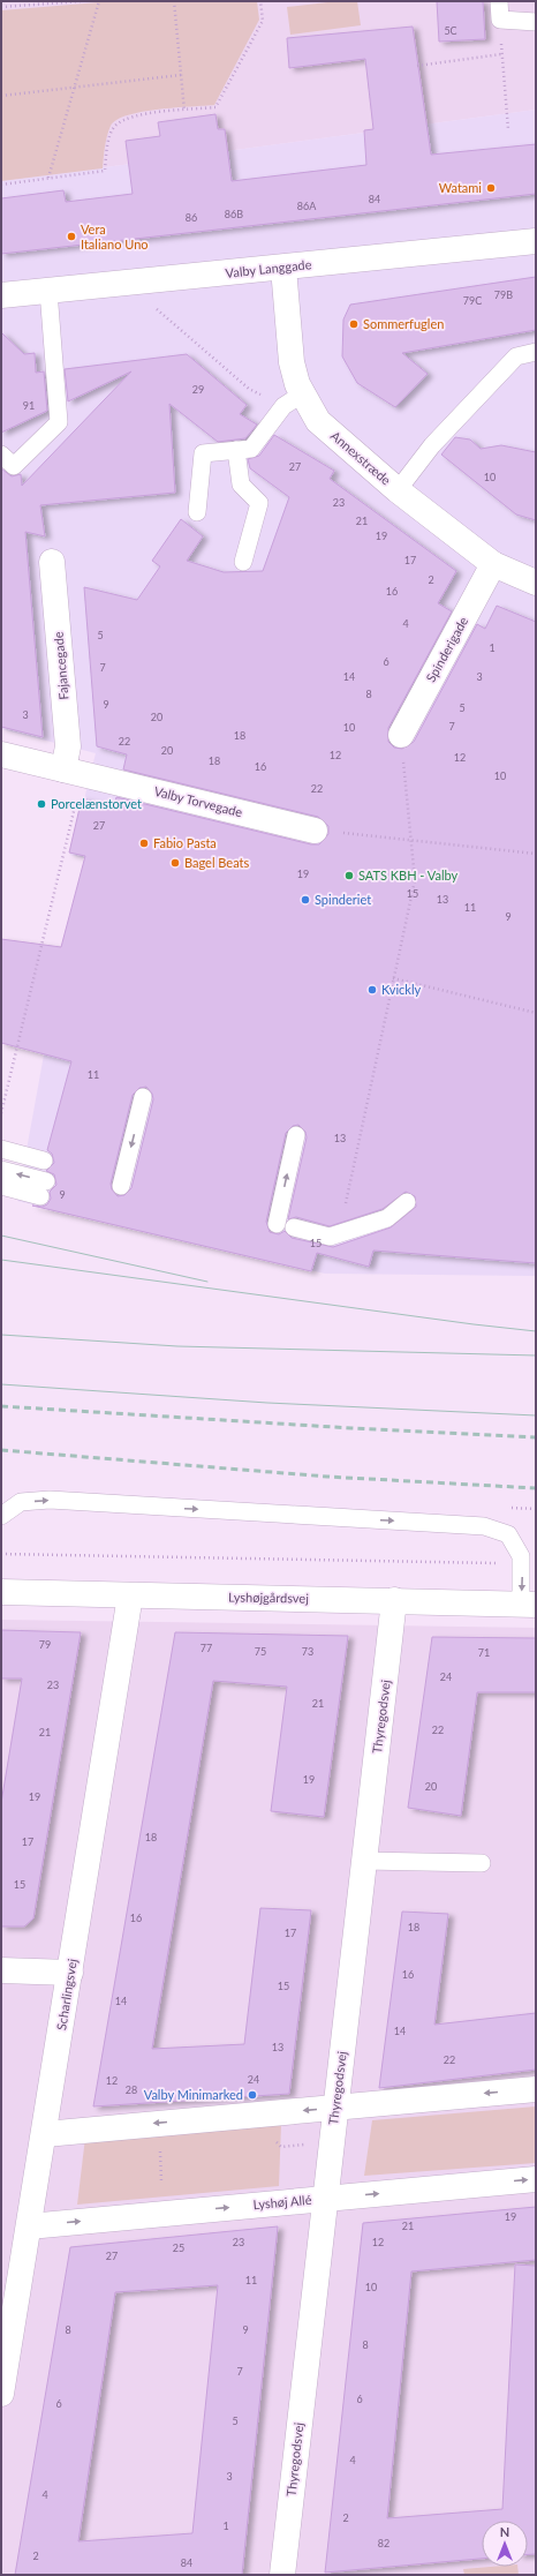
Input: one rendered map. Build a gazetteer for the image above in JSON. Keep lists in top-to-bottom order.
{
  "streets": {
    "street": [
      "Valby Langgade",
      "Annexstræde",
      "Spinderigade",
      "Fajancegade",
      "Valby Torvegade",
      "Lyshøjgårdsvej",
      "Thyregodsvej",
      "Scharlingsvej",
      "Lyshøj Allé"
    ]
  },
  "crossings": [
    ["Valby Langgade", "Annexstræde"],
    ["Annexstræde", "Spinderigade"],
    ["Fajancegade", "Valby Torvegade"],
    ["Lyshøjgårdsvej", "Thyregodsvej"],
    ["Lyshøjgårdsvej", "Scharlingsvej"],
    ["Thyregodsvej", "Lyshøj Allé"],
    ["Scharlingsvej", "Lyshøj Allé"]
  ],
  "places": [
    "Watami",
    "Vera Italiano Uno",
    "Sommerfuglen",
    "Porcelænstorvet",
    "Fabio Pasta",
    "Bagel Beats",
    "SATS KBH - Valby",
    "Spinderiet",
    "Kvickly",
    "Valby Minimarked"
  ],
  "house_numbers": [
    "5C",
    "84",
    "86A",
    "86B",
    "86",
    "79B",
    "79C",
    "29",
    "91",
    "27",
    "10",
    "23",
    "21",
    "19",
    "17",
    "2",
    "16",
    "4",
    "5",
    "1",
    "6",
    "7",
    "14",
    "3",
    "8",
    "9",
    "5",
    "3",
    "20",
    "7",
    "10",
    "18",
    "22",
    "20",
    "12",
    "12",
    "18",
    "16",
    "10",
    "22",
    "27",
    "19",
    "15",
    "13",
    "11",
    "9",
    "11",
    "13",
    "9",
    "15",
    "79",
    "77",
    "75",
    "73",
    "71",
    "24",
    "23",
    "21",
    "22",
    "21",
    "19",
    "20",
    "19",
    "18",
    "17",
    "15",
    "16",
    "18",
    "17",
    "16",
    "15",
    "14",
    "14",
    "13",
    "22",
    "24",
    "12",
    "28",
    "19",
    "21",
    "23",
    "12",
    "25",
    "27",
    "11",
    "10",
    "8",
    "9",
    "8",
    "7",
    "6",
    "6",
    "5",
    "4",
    "3",
    "4",
    "2",
    "1",
    "82",
    "2",
    "84"
  ],
  "north": "top"
}
